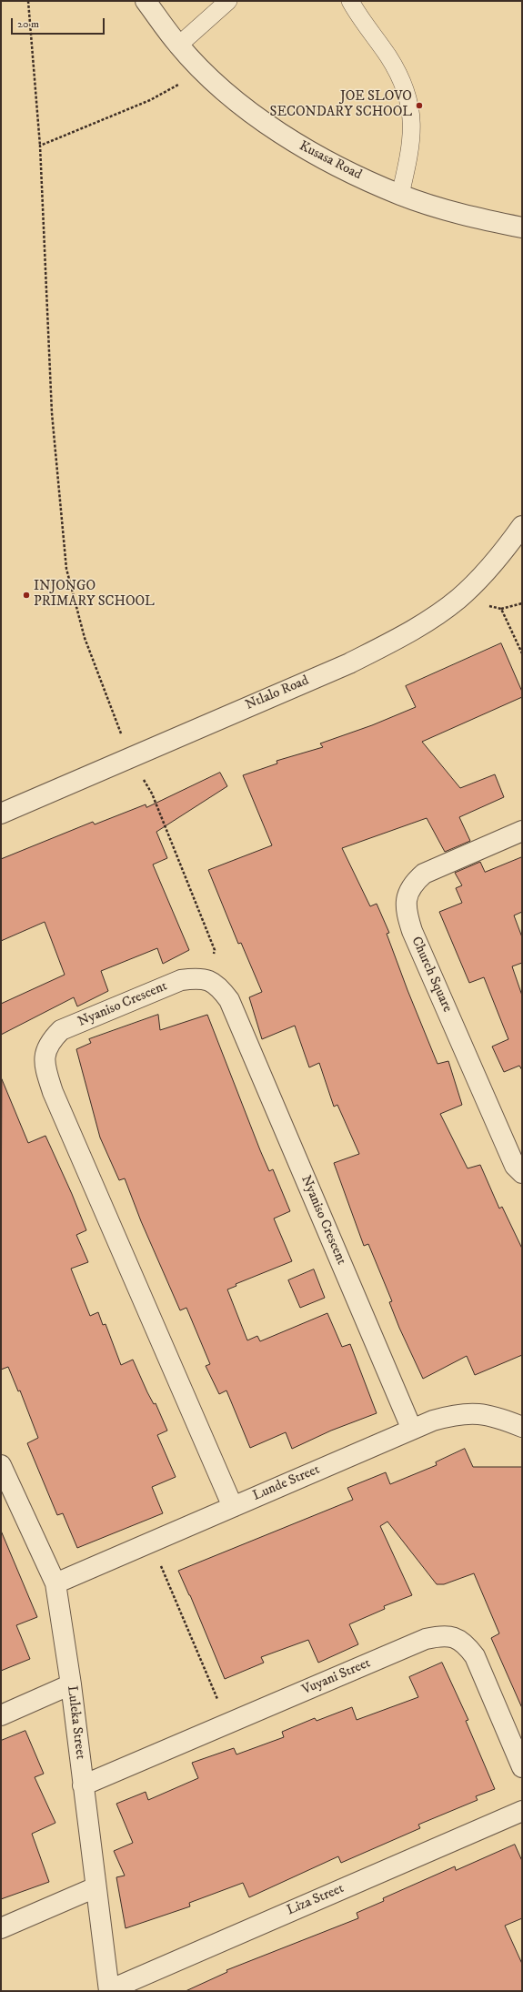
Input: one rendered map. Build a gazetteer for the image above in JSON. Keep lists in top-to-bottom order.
{
  "streets": {
    "street": [
      "Kusasa Road",
      "Ntlalo Road",
      "Church Square",
      "Nyaniso Crescent",
      "Lunde Street",
      "Vuyani Street",
      "Luleka Street",
      "Liza Street"
    ]
  },
  "crossings": [
    ["Nyaniso Crescent", "Lunde Street"],
    ["Lunde Street", "Luleka Street"],
    ["Vuyani Street", "Luleka Street"],
    ["Luleka Street", "Liza Street"]
  ],
  "places": ["JOE SLOVO SECONDARY SCHOOL", "INJONGO PRIMARY SCHOOL"],
  "scale_bar": "20 m"
}
